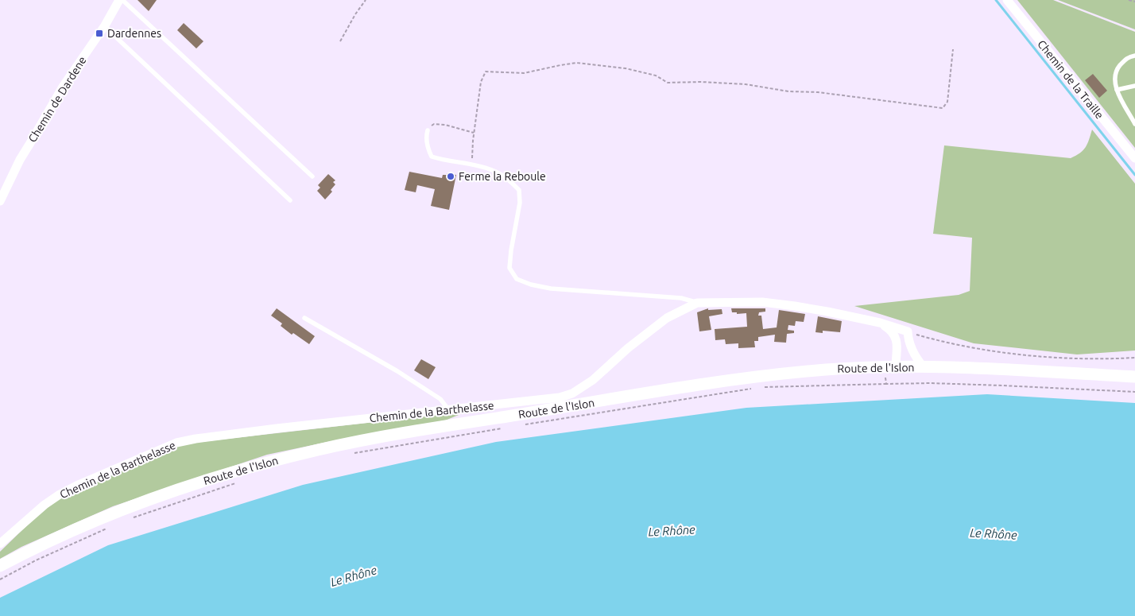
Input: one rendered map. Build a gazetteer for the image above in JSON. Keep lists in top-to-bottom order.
{
  "streets": {
    "street": [
      "Chemin de la Traille",
      "Chemin de Dardene",
      "Route de l'Islon",
      "Chemin de la Barthelasse"
    ]
  },
  "water": ["Le Rhône"],
  "places": {
    "transit": ["Dardennes"],
    "other": ["Ferme la Reboule"]
  }
}
